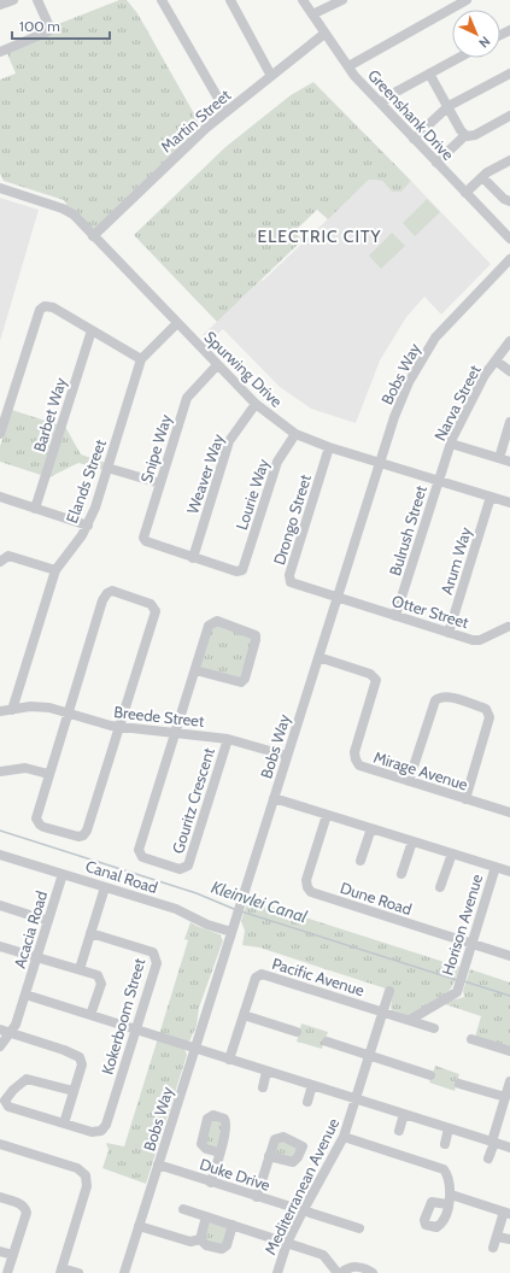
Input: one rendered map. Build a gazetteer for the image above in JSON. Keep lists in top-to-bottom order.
{
  "streets": {
    "street": [
      "Greenshank Drive",
      "Martin Street",
      "Spurwing Drive",
      "Bobs Way",
      "Narva Street",
      "Barbet Way",
      "Snipe Way",
      "Weaver Way",
      "Elands Street",
      "Lourie Way",
      "Drongo Street",
      "Bulrush Street",
      "Arum Way",
      "Otter Street",
      "Breede Street",
      "Mirage Avenue",
      "Gouritz Crescent",
      "Canal Road",
      "Dune Road",
      "Horison Avenue",
      "Acacia Road",
      "Pacific Avenue",
      "Kokerboom Street",
      "Duke Drive",
      "Mediterranean Avenue"
    ]
  },
  "crossings": [
    ["Greenshank Drive", "Martin Street"],
    ["Martin Street", "Spurwing Drive"],
    ["Spurwing Drive", "Bobs Way"],
    ["Spurwing Drive", "Narva Street"],
    ["Spurwing Drive", "Snipe Way"],
    ["Spurwing Drive", "Weaver Way"],
    ["Spurwing Drive", "Elands Street"],
    ["Spurwing Drive", "Lourie Way"],
    ["Spurwing Drive", "Drongo Street"],
    ["Spurwing Drive", "Bulrush Street"],
    ["Spurwing Drive", "Arum Way"],
    ["Bobs Way", "Drongo Street"],
    ["Bobs Way", "Otter Street"],
    ["Bobs Way", "Breede Street"],
    ["Bobs Way", "Mirage Avenue"],
    ["Bobs Way", "Canal Road"],
    ["Bobs Way", "Duke Drive"],
    ["Narva Street", "Bulrush Street"],
    ["Snipe Way", "Weaver Way"],
    ["Snipe Way", "Lourie Way"],
    ["Weaver Way", "Lourie Way"],
    ["Elands Street", "Breede Street"],
    ["Drongo Street", "Otter Street"],
    ["Bulrush Street", "Otter Street"],
    ["Arum Way", "Otter Street"],
    ["Breede Street", "Gouritz Crescent"],
    ["Canal Road", "Acacia Road"],
    ["Dune Road", "Horison Avenue"],
    ["Pacific Avenue", "Mediterranean Avenue"],
    ["Duke Drive", "Mediterranean Avenue"]
  ],
  "districts": ["ELECTRIC CITY"],
  "water": ["Kleinvlei Canal"],
  "scale_bar": "100 m",
  "north": "bottom right"
}
